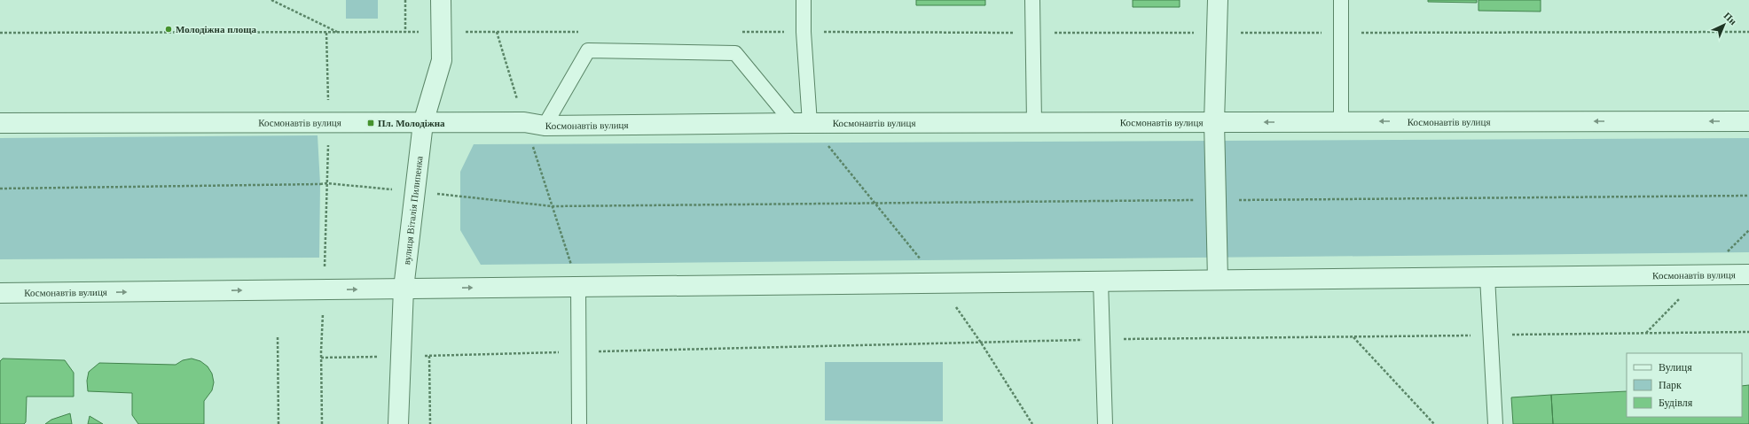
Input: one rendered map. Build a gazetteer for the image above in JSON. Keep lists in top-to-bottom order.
{
  "streets": {
    "street": ["Космонавтів вулиця", "вулиця Віталія Пилипенка"]
  },
  "crossings": [
    ["Космонавтів вулиця", "вулиця Віталія Пилипенка"]
  ],
  "places": {
    "other": ["Молодіжна площа"],
    "transit": ["Пл. Молодіжна"]
  },
  "legend": ["Вулиця", "Парк", "Будівля"],
  "north": "top right"
}
